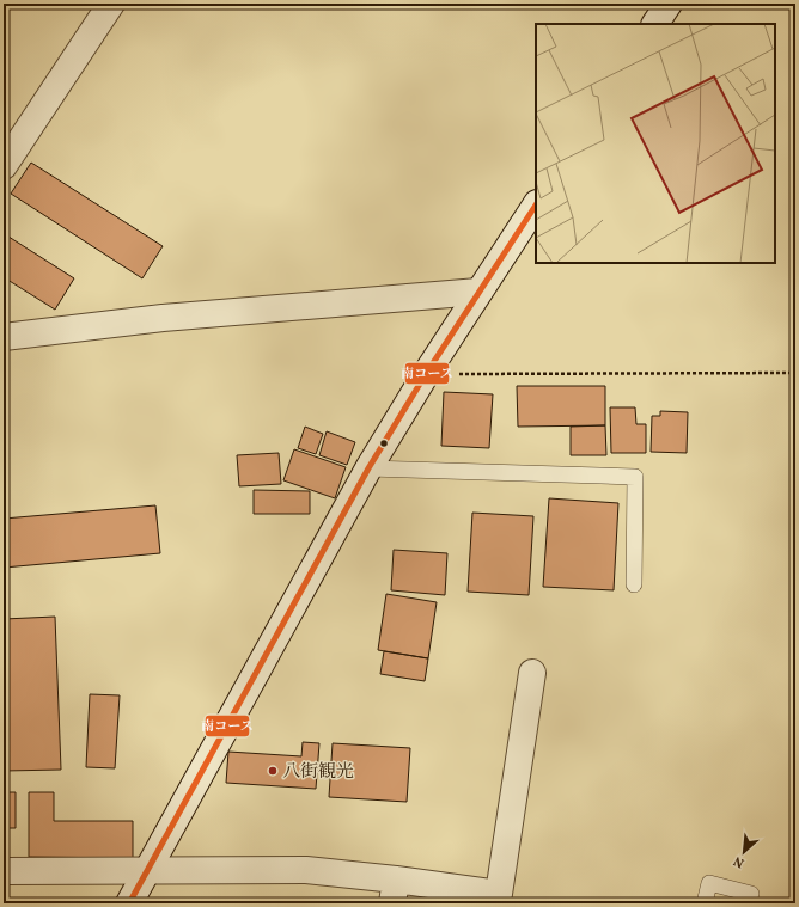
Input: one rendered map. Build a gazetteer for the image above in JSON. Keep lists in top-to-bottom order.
{
  "places": ["八街観光"],
  "lines": ["transit line 南コース"],
  "north": "bottom left"
}
